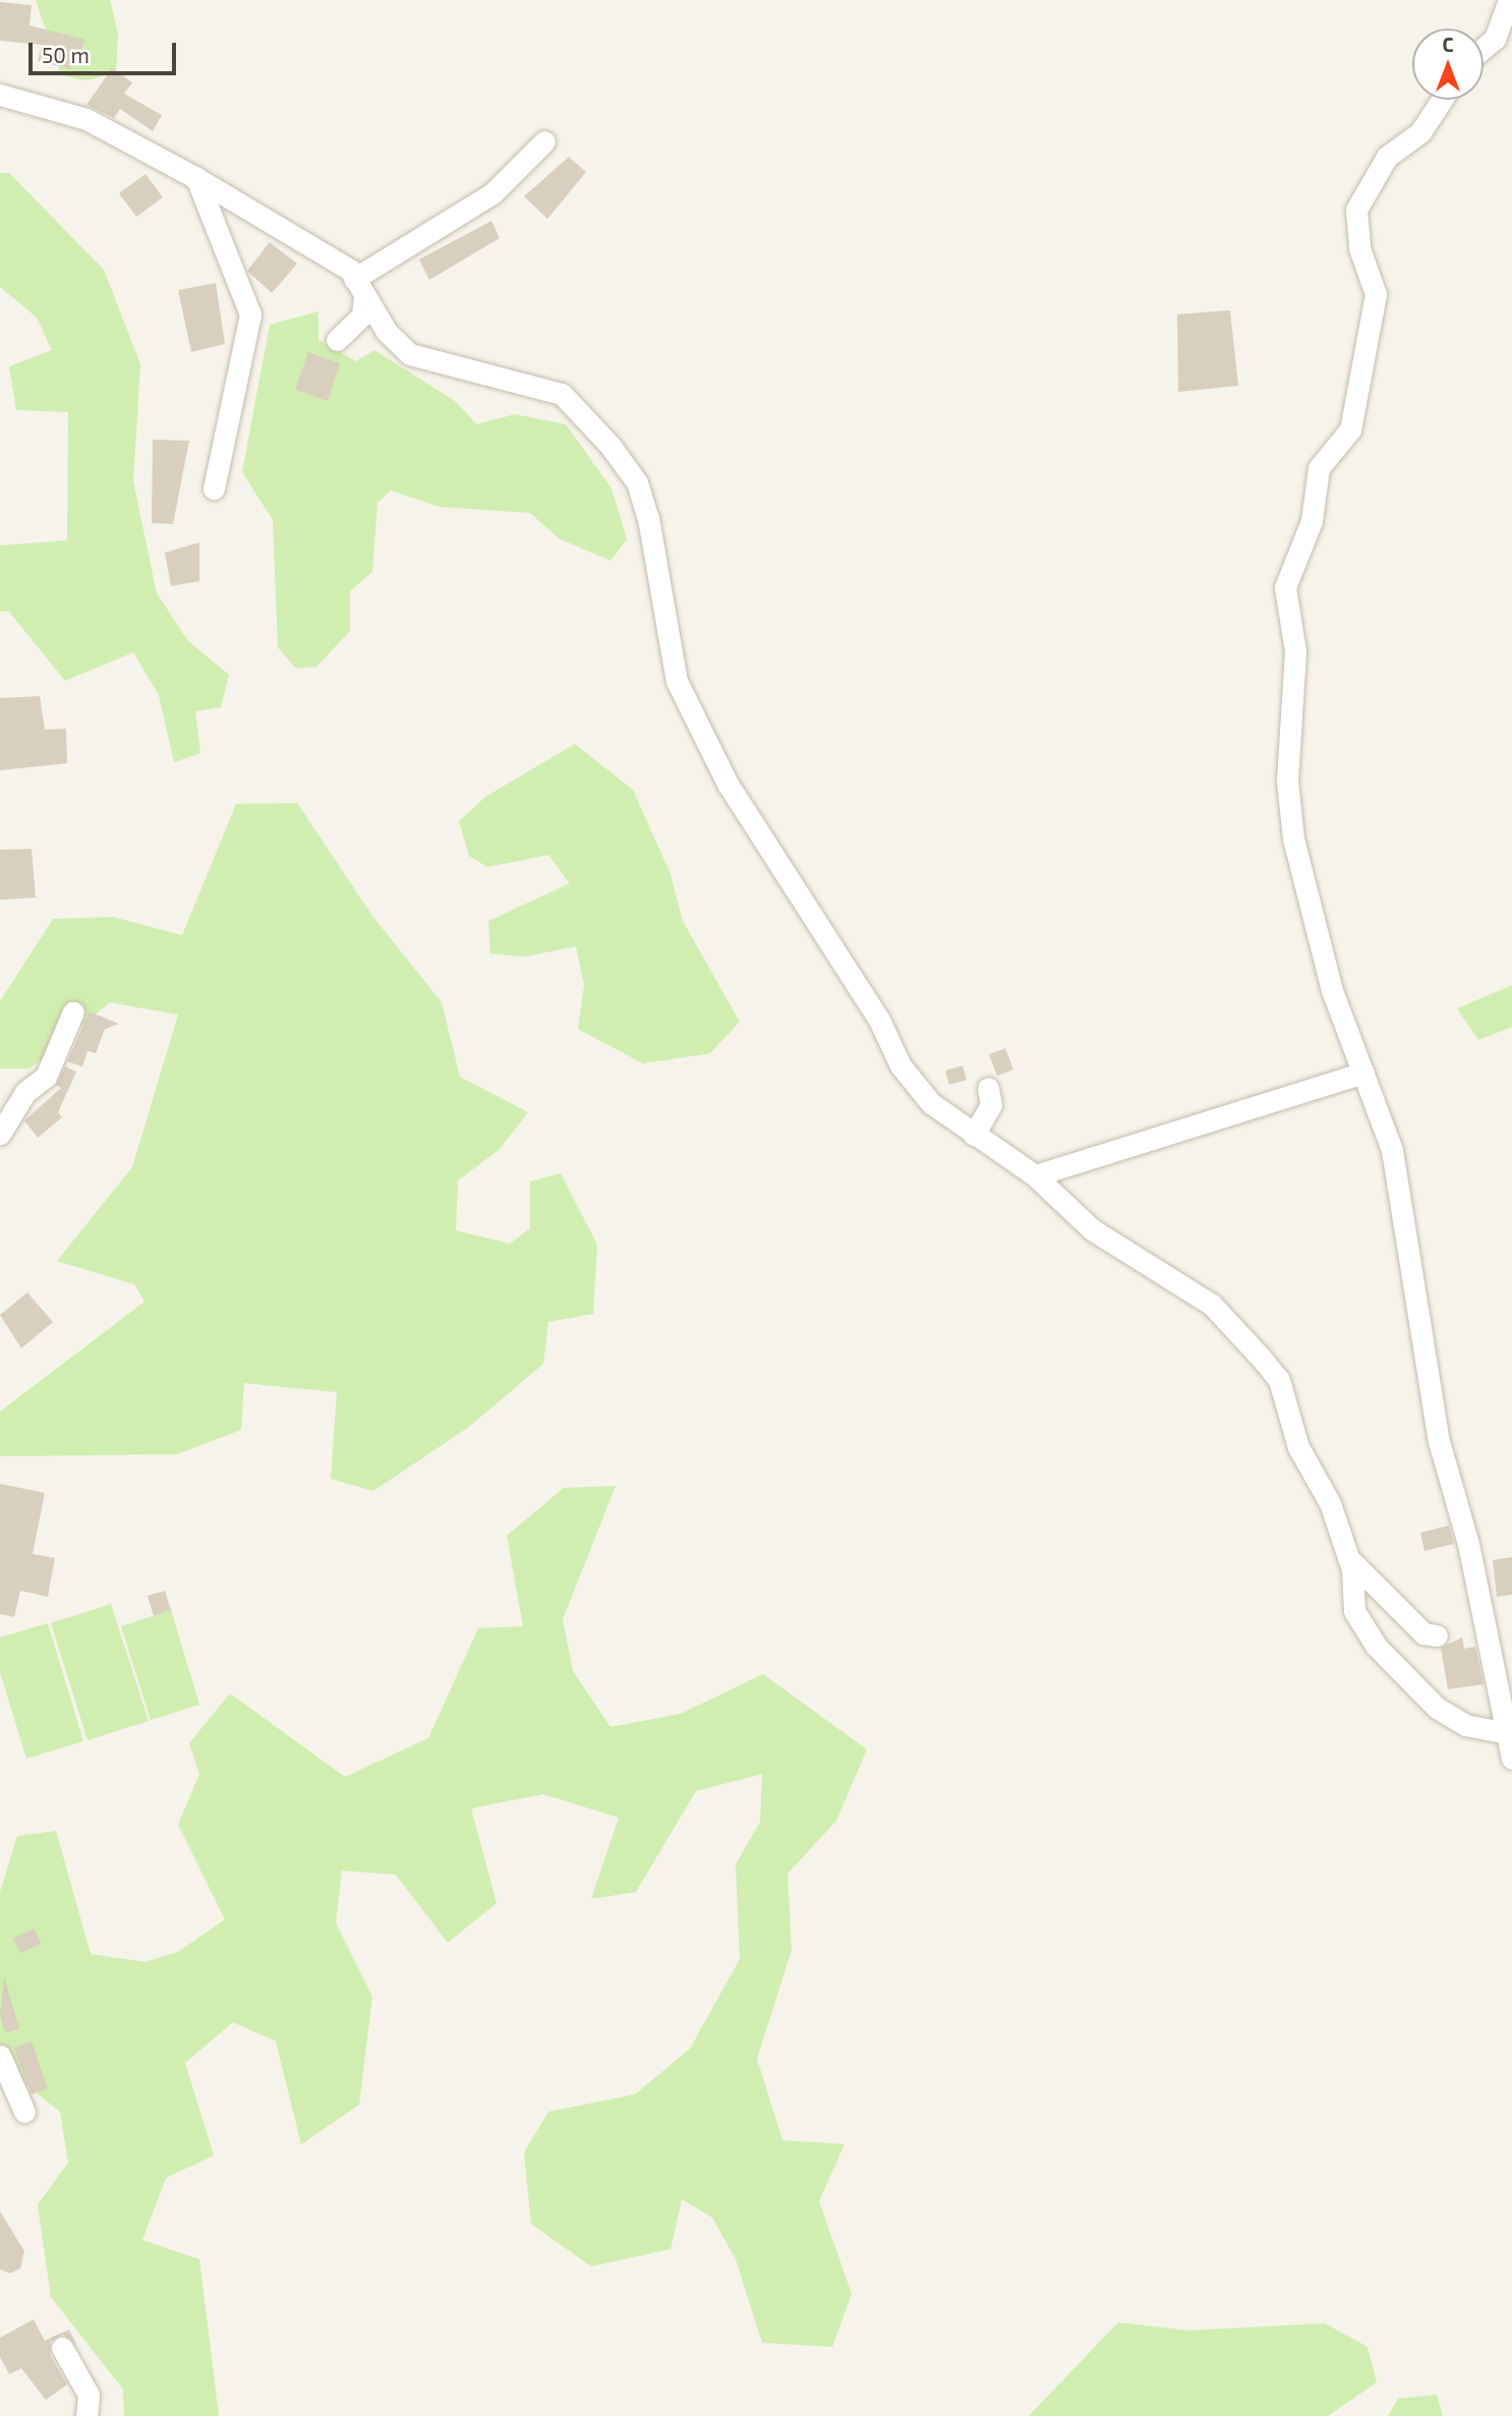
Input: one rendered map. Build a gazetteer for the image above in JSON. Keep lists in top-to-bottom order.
{
  "scale_bar": "50 m",
  "north": "top"
}
